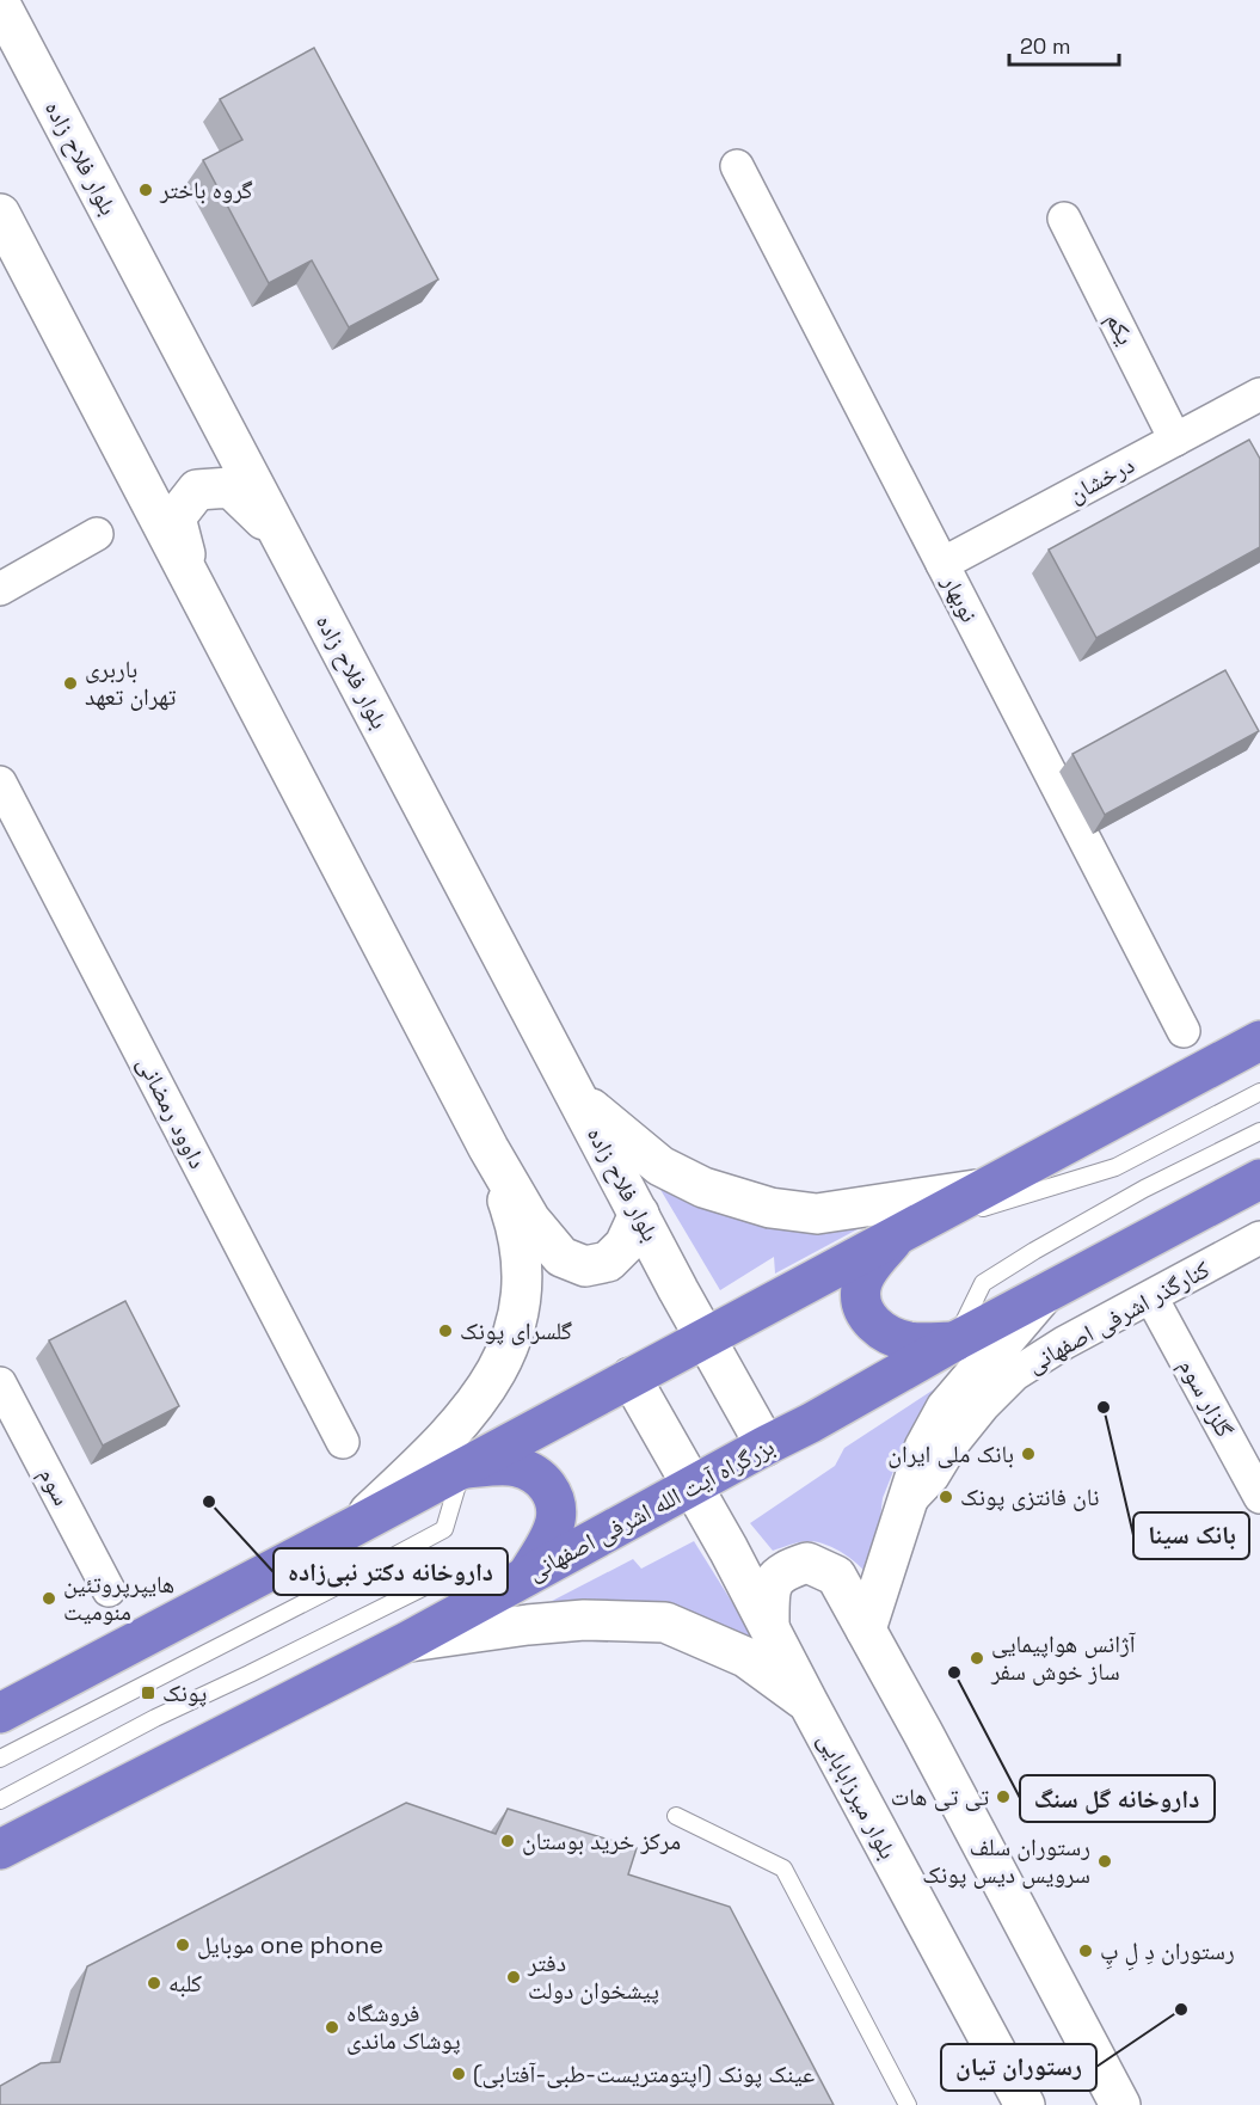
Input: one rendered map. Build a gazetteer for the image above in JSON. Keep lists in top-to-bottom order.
{
  "streets": {
    "highway": ["بزرگراه آیت الله اشرفی اصفهانی"],
    "main road": ["بلوار فلاح زاده", "بلوار میرزابابایی"],
    "street": [
      "یکم",
      "درخشان",
      "نوبهار",
      "داوود رمضانی",
      "کنارگذر اشرفی اصفهانی",
      "گلزار سوم",
      "سوم"
    ]
  },
  "crossings": [
    ["بلوار فلاح زاده", "بزرگراه آیت الله اشرفی اصفهانی"],
    ["یکم", "درخشان"],
    ["درخشان", "نوبهار"],
    ["کنارگذر اشرفی اصفهانی", "گلزار سوم"],
    ["بزرگراه آیت الله اشرفی اصفهانی", "بلوار میرزابابایی"]
  ],
  "places": {
    "other": [
      "گروه باختر",
      "باربری تهران تعهد",
      "گلسرای پونک",
      "بانک سینا",
      "بانک ملی ایران",
      "نان فانتزی پونک",
      "داروخانه دکتر نبی‌زاده",
      "هایپرپروتئین منومیت",
      "آژانس هواپیمایی ساز خوش سفر",
      "داروخانه گل سنگ",
      "تی تی هات",
      "مرکز خرید بوستان",
      "رستوران سلف سرویس دیس پونک",
      "موبایل one phone",
      "رستوران دِ لِ پِ",
      "دفتر پیشخوان دولت",
      "کلبه",
      "رستوران تیان",
      "فروشگاه پوشاک ماندی",
      "عینک پونک (اپتومتریست-طبی-آفتابی)"
    ],
    "transit": ["پونک"]
  },
  "scale_bar": "20 m"
}
